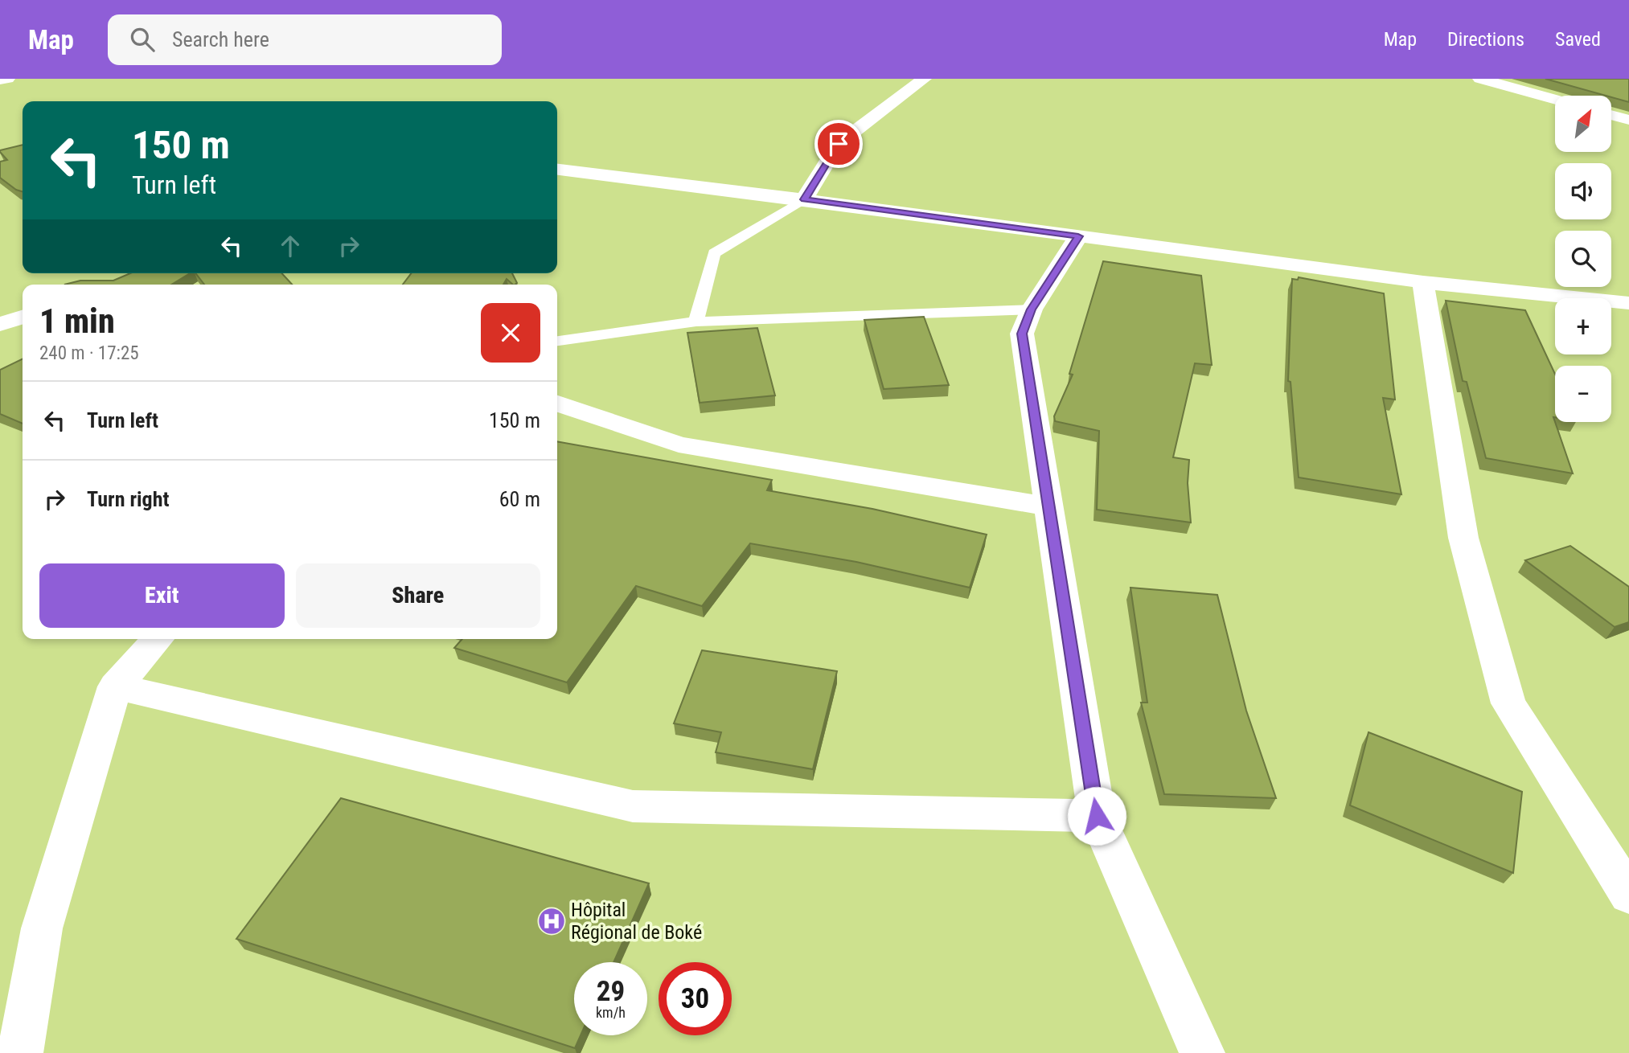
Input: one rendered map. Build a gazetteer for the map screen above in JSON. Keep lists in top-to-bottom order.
{
  "places": {
    "hospital": ["Hôpital Régional de Boké"]
  },
  "north": "top right",
  "page": {
    "header": "Map",
    "search": "Search here",
    "nav": ["Map", "Directions", "Saved"],
    "map_buttons": ["+", "−"],
    "turn": ["150 m", "Turn left"],
    "heading": ["1 min", "240 m · 17:25"],
    "list": [
      {
        "name": "Turn left",
        "value": "150 m"
      },
      {
        "name": "Turn right",
        "value": "60 m"
      }
    ],
    "buttons": ["Exit", "Share"],
    "speed": "29 km/h",
    "limit": "30"
  }
}
